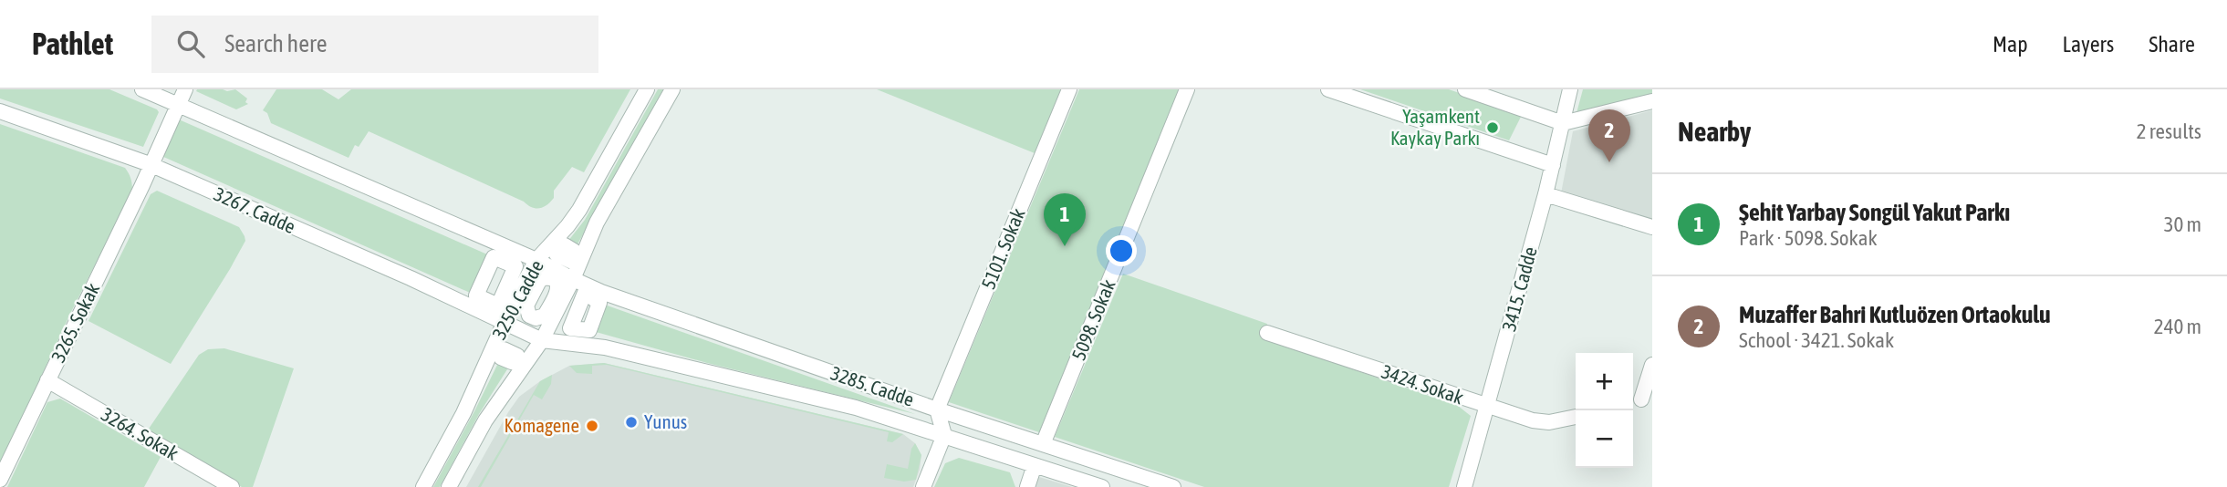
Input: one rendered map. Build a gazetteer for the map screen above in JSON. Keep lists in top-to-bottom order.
{
  "streets": {
    "street": [
      "3267. Cadde",
      "5101. Sokak",
      "3415. Cadde",
      "3250. Cadde",
      "5098. Sokak",
      "3265. Sokak",
      "3424. Sokak",
      "3285. Cadde",
      "3264. Sokak"
    ]
  },
  "crossings": [
    ["3267. Cadde", "3250. Cadde"],
    ["3267. Cadde", "3265. Sokak"],
    ["3267. Cadde", "3285. Cadde"],
    ["5101. Sokak", "3285. Cadde"],
    ["3415. Cadde", "3424. Sokak"],
    ["3250. Cadde", "3285. Cadde"],
    ["5098. Sokak", "3285. Cadde"],
    ["3265. Sokak", "3264. Sokak"]
  ],
  "places": ["Yaşamkent Kaykay Parkı", "Yunus", "Komagene"],
  "page": {
    "header": "Pathlet",
    "search": "Search here",
    "nav": ["Map", "Layers", "Share"],
    "heading": ["Nearby", "2 results"],
    "pins": ["2", "1"],
    "list": [
      {
        "mark": "1",
        "name": "Şehit Yarbay Songül Yakut Parkı",
        "note": "Park · 5098. Sokak",
        "value": "30 m"
      },
      {
        "mark": "2",
        "name": "Muzaffer Bahri Kutluözen Ortaokulu",
        "note": "School · 3421. Sokak",
        "value": "240 m"
      }
    ],
    "map_buttons": ["+", "−"]
  }
}
